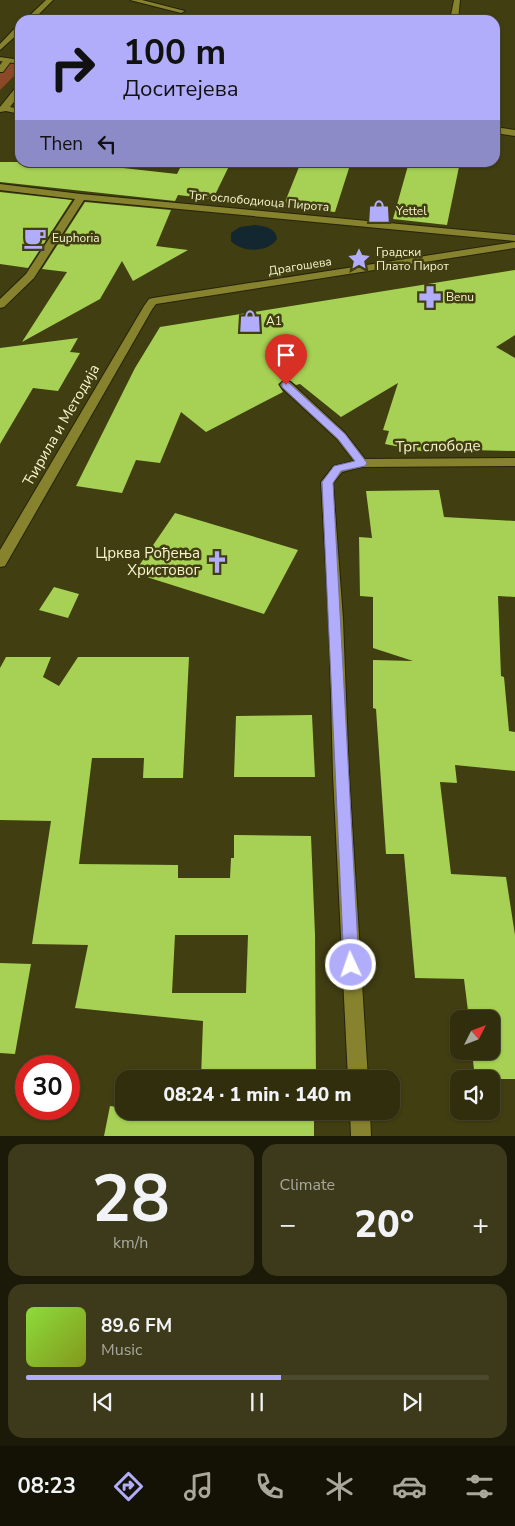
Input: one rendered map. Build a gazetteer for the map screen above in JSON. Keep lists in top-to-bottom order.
{
  "streets": {
    "street": [
      "Трг ослободиоца Пирота",
      "Драгошева",
      "Ћирила и Методија",
      "Трг слободе"
    ]
  },
  "crossings": [
    ["Драгошева", "Ћирила и Методија"]
  ],
  "places": {
    "shop": ["Yettel", "A1"],
    "cafe": ["Euphoria"],
    "place": ["Градски Плато Пирот"],
    "pharmacy": ["Benu"],
    "church": ["Црква Рођења Христовог"]
  },
  "north": "top right",
  "page": {
    "turn": ["100 m", "Доситејева"],
    "then": "Then",
    "limit": "30",
    "trip": "08:24 · 1 min · 140 m",
    "tile": [
      ["28", "km/h"],
      "Climate"
    ],
    "heat": ["−", "20°", "+"],
    "song": ["89.6 FM", "Music"],
    "tabs": "08:23"
  }
}
